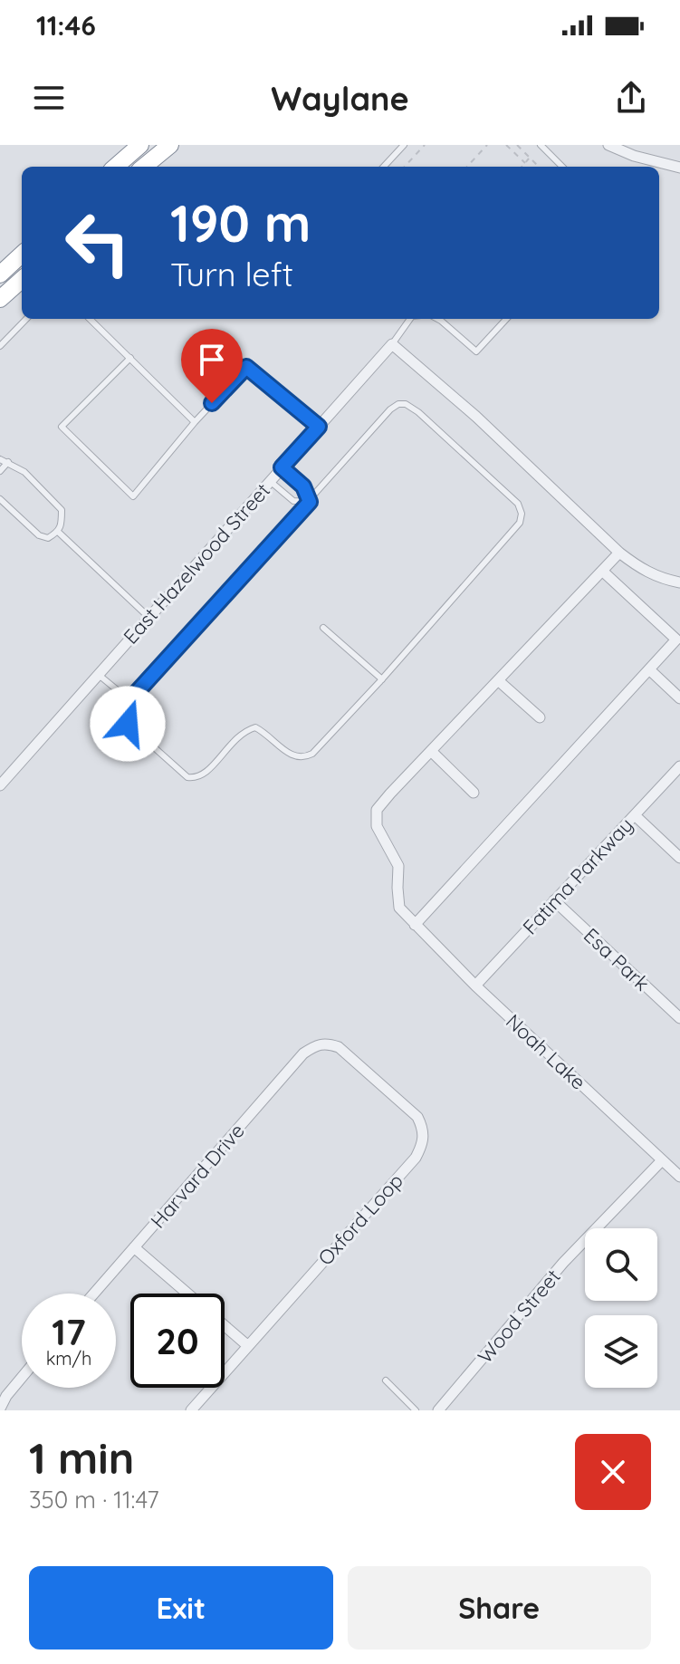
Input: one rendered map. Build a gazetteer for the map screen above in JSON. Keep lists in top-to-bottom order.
{
  "streets": {
    "street": [
      "East Hazelwood Street",
      "Fatima Parkway",
      "Esa Park",
      "Noah Lake",
      "Harvard Drive",
      "Oxford Loop",
      "Wood Street"
    ]
  },
  "crossings": [
    ["Fatima Parkway", "Esa Park"],
    ["Fatima Parkway", "Noah Lake"],
    ["Noah Lake", "Wood Street"],
    ["Harvard Drive", "Oxford Loop"]
  ],
  "page": {
    "status": "11:46",
    "header": "Waylane",
    "turn": ["190 m", "Turn left"],
    "speed": "17 km/h",
    "limit": "20",
    "heading": ["1 min", "350 m · 11:47"],
    "buttons": ["Exit", "Share"]
  }
}
